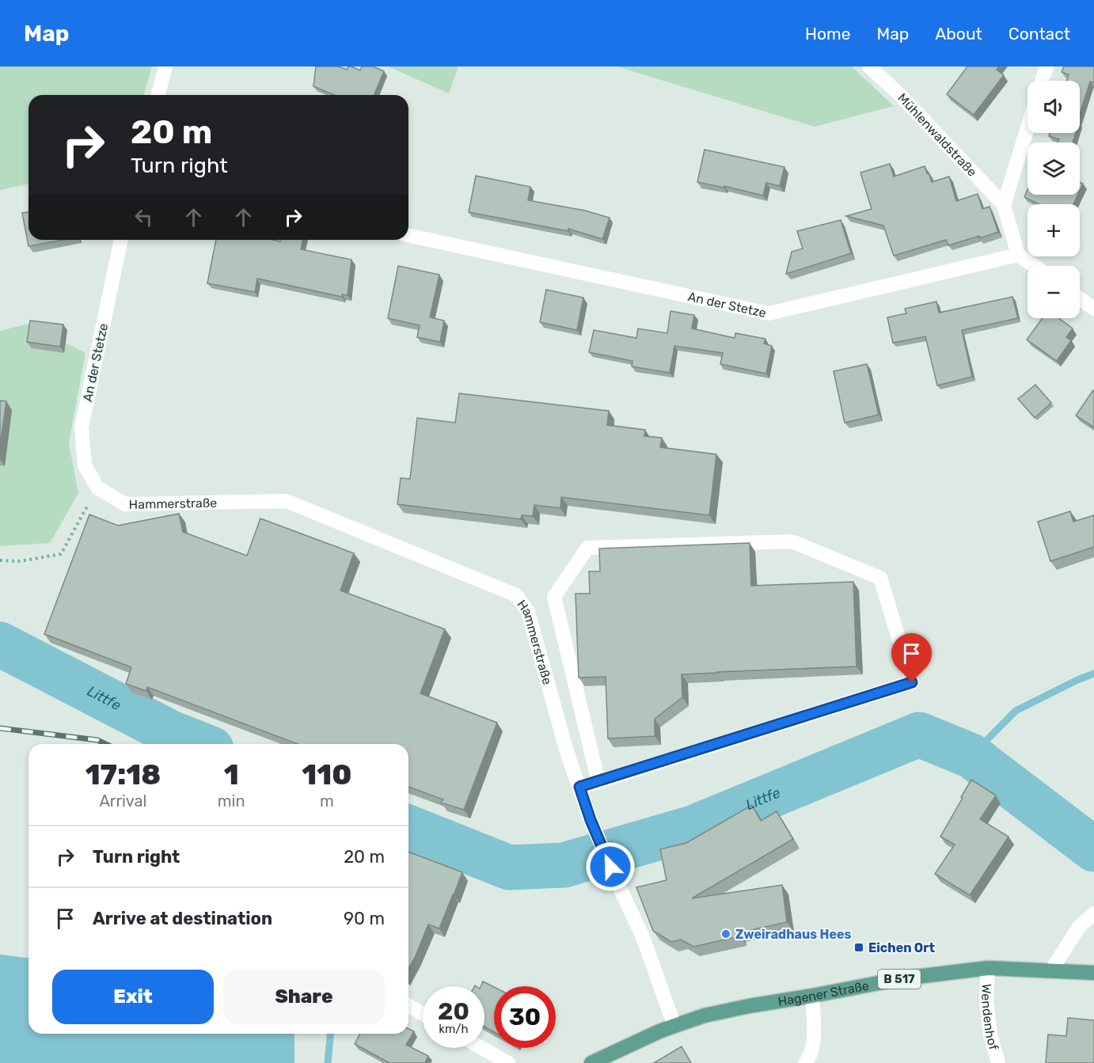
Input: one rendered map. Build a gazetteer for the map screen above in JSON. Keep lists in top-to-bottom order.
{
  "streets": {
    "main road": ["B 517", "Hagener Straße"],
    "street": [
      "Mühlenwaldstraße",
      "An der Stetze",
      "Hammerstraße",
      "Wendenhof"
    ]
  },
  "crossings": [
    ["Mühlenwaldstraße", "An der Stetze"],
    ["An der Stetze", "Hammerstraße"],
    ["Hammerstraße", "Hagener Straße"],
    ["Hagener Straße", "Wendenhof"]
  ],
  "water": ["Littfe"],
  "places": {
    "other": ["Zweiradhaus Hees"],
    "transit": ["Eichen Ort"]
  },
  "page": {
    "header": "Map",
    "nav": [
      "Home",
      "Map",
      "About",
      "Contact"
    ],
    "map_buttons": ["+", "−"],
    "turn": ["20 m", "Turn right"],
    "eta": [
      "17:18",
      "Arrival",
      "1",
      "min",
      "110",
      "m"
    ],
    "list": [
      {
        "name": "Turn right",
        "value": "20 m"
      },
      {
        "name": "Arrive at destination",
        "value": "90 m"
      }
    ],
    "buttons": ["Exit", "Share"],
    "speed": "20 km/h",
    "limit": "30"
  }
}
